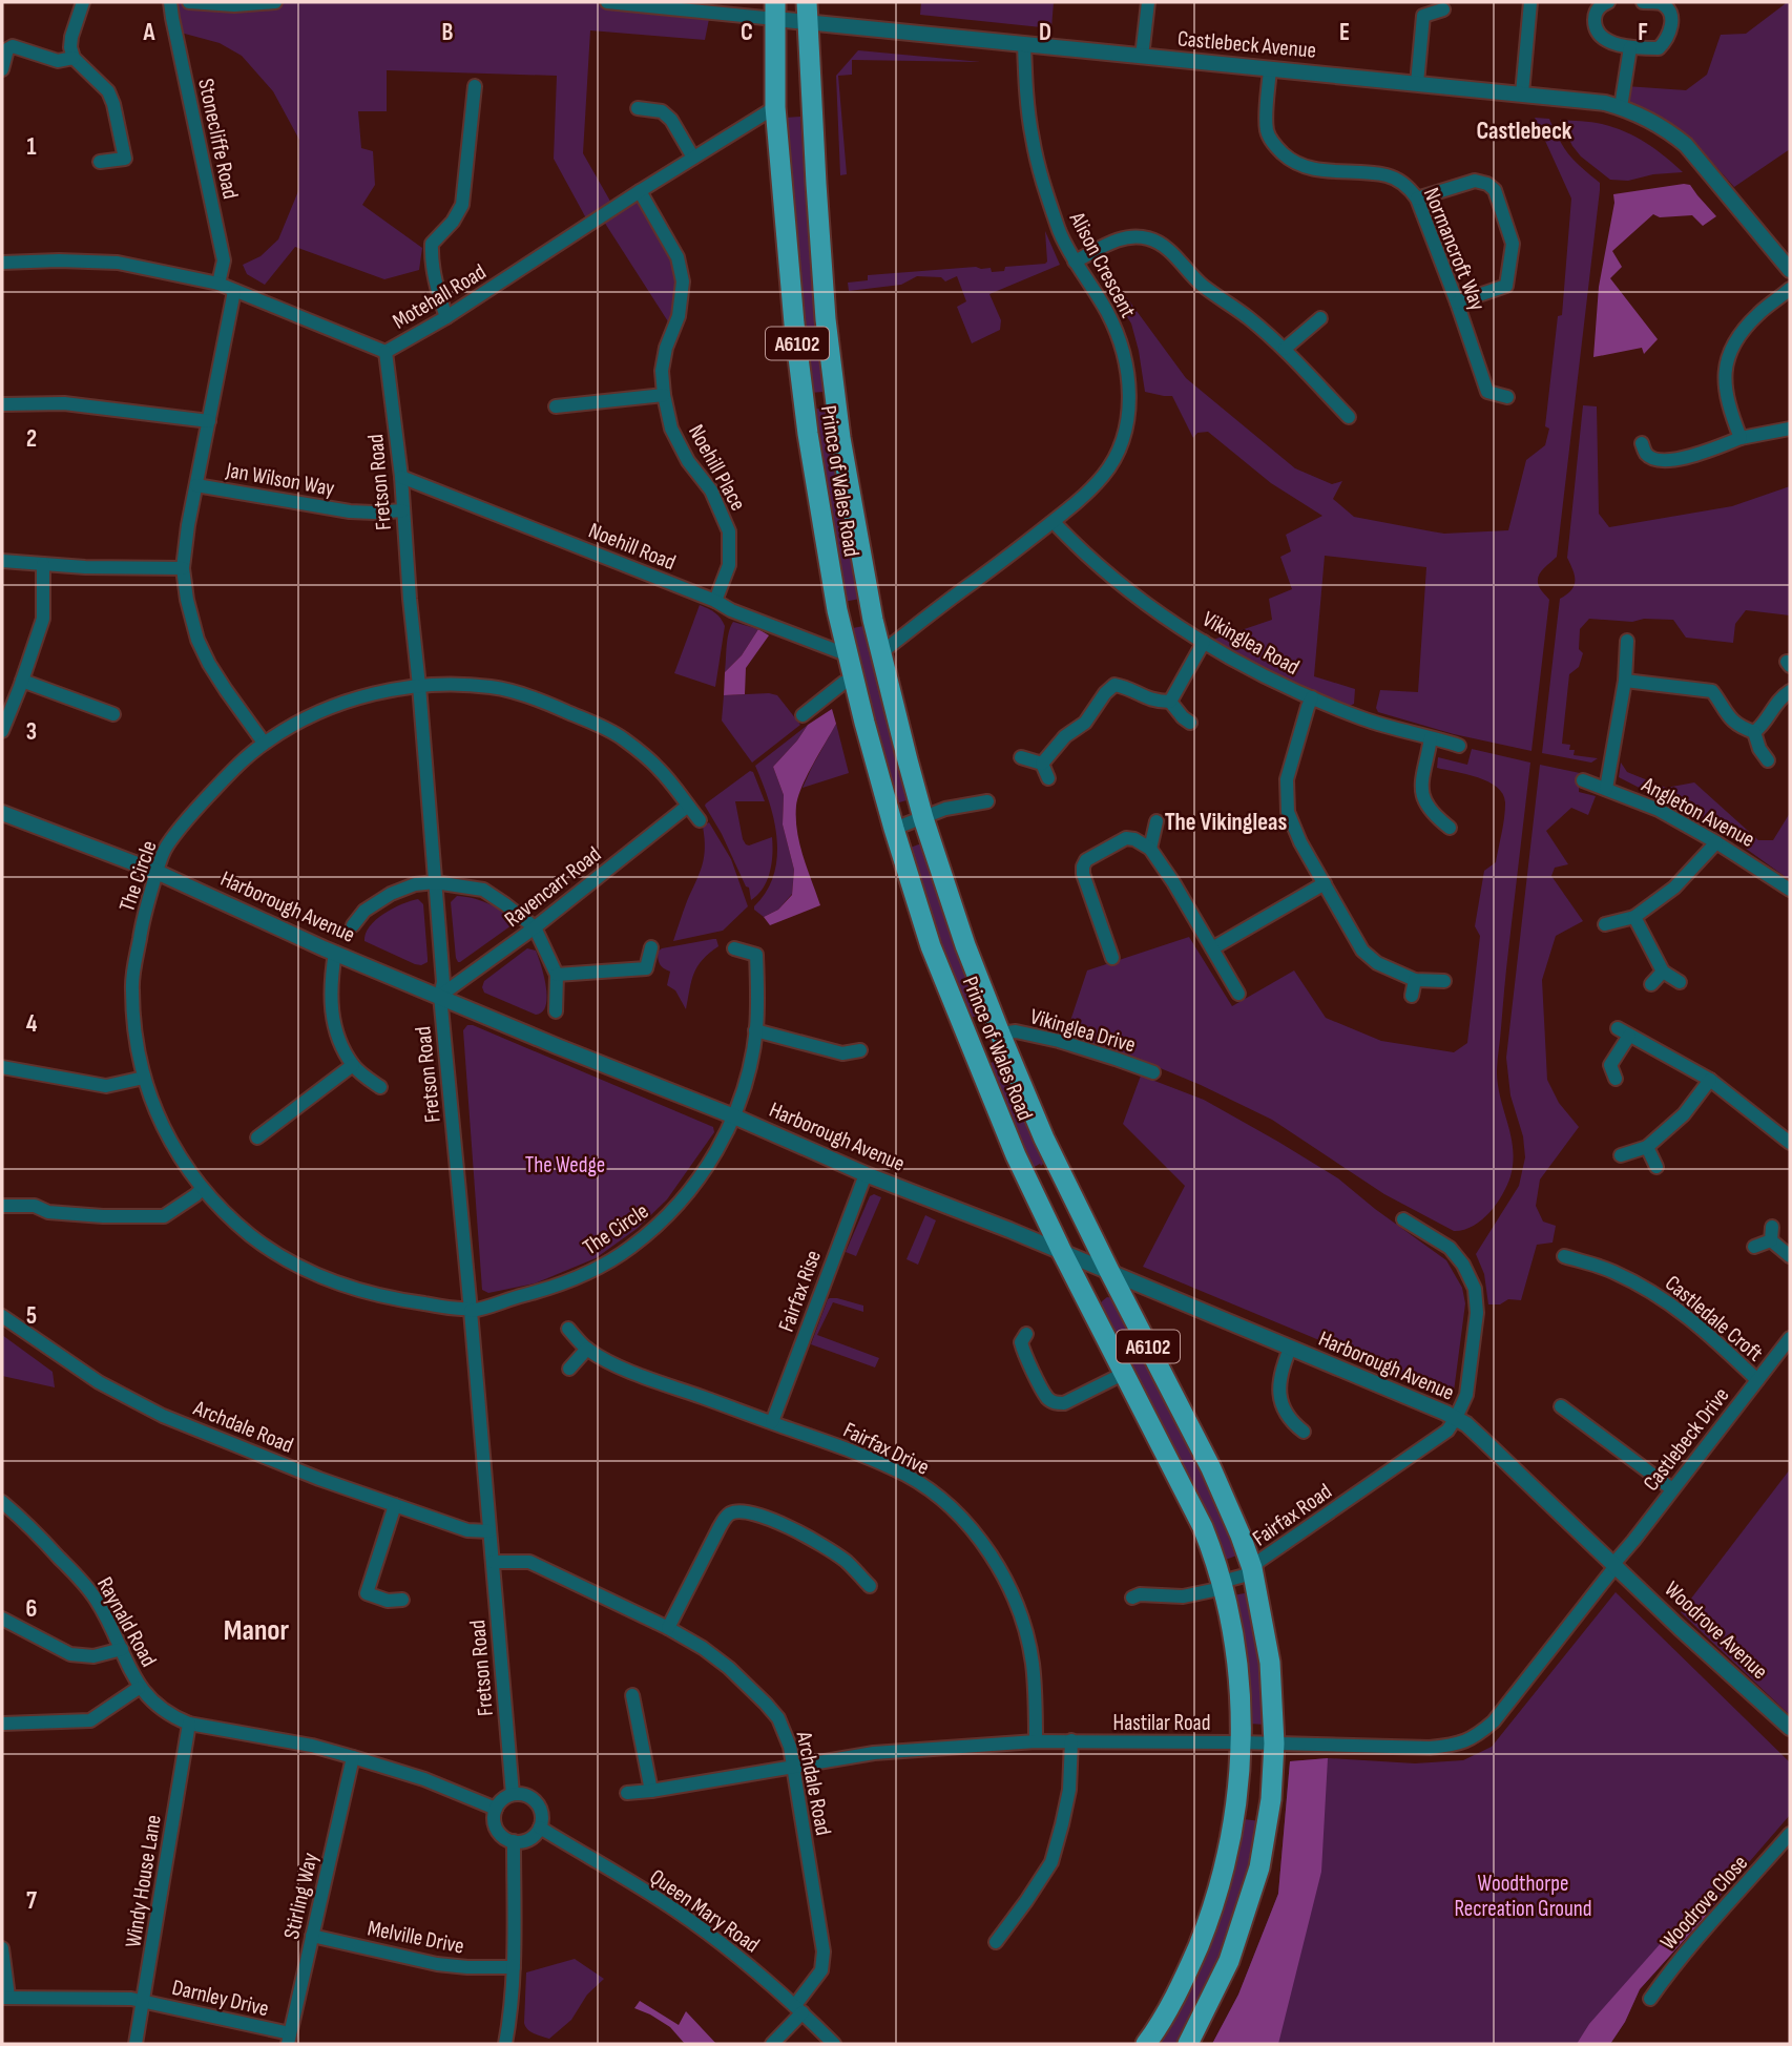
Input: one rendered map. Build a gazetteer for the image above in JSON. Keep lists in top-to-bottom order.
{
  "streets": {
    "highway": ["A6102", "Prince of Wales Road"],
    "street": [
      "Castlebeck Avenue",
      "Stonecliffe Road",
      "Normancroft Way",
      "Alison Crescent",
      "Motehall Road",
      "Noehill Place",
      "Jan Wilson Way",
      "Fretson Road",
      "Noehill Road",
      "Vikinglea Road",
      "Angleton Avenue",
      "The Circle",
      "Ravencarr Road",
      "Harborough Avenue",
      "Vikinglea Drive",
      "Fairfax Rise",
      "Castledale Croft",
      "Archdale Road",
      "Castlebeck Drive",
      "Fairfax Drive",
      "Fairfax Road",
      "Raynald Road",
      "Woodrove Avenue",
      "Hastilar Road",
      "Windy House Lane",
      "Stirling Way",
      "Woodrove Close",
      "Queen Mary Road",
      "Melville Drive",
      "Darnley Drive"
    ]
  },
  "crossings": [
    ["Castlebeck Avenue", "Normancroft Way"],
    ["Castlebeck Avenue", "Alison Crescent"],
    ["Castlebeck Avenue", "Prince of Wales Road"],
    ["Stonecliffe Road", "Motehall Road"],
    ["Alison Crescent", "Vikinglea Road"],
    ["Motehall Road", "Noehill Place"],
    ["Motehall Road", "Prince of Wales Road"],
    ["Motehall Road", "Fretson Road"],
    ["Noehill Place", "Noehill Road"],
    ["Jan Wilson Way", "Fretson Road"],
    ["Prince of Wales Road", "Noehill Road"],
    ["Prince of Wales Road", "Harborough Avenue"],
    ["Prince of Wales Road", "Vikinglea Drive"],
    ["Prince of Wales Road", "Fairfax Road"],
    ["Prince of Wales Road", "Hastilar Road"],
    ["Fretson Road", "Noehill Road"],
    ["Fretson Road", "The Circle"],
    ["Fretson Road", "Ravencarr Road"],
    ["Fretson Road", "Harborough Avenue"],
    ["Fretson Road", "Archdale Road"],
    ["Fretson Road", "Queen Mary Road"],
    ["The Circle", "Ravencarr Road"],
    ["The Circle", "Harborough Avenue"],
    ["Ravencarr Road", "Harborough Avenue"],
    ["Harborough Avenue", "Fairfax Rise"],
    ["Harborough Avenue", "Castlebeck Drive"],
    ["Harborough Avenue", "Fairfax Road"],
    ["Harborough Avenue", "Woodrove Avenue"],
    ["Harborough Avenue", "Hastilar Road"],
    ["Fairfax Rise", "Fairfax Drive"],
    ["Castledale Croft", "Castlebeck Drive"],
    ["Archdale Road", "Hastilar Road"],
    ["Archdale Road", "Queen Mary Road"],
    ["Castlebeck Drive", "Woodrove Avenue"],
    ["Castlebeck Drive", "Hastilar Road"],
    ["Fairfax Drive", "Hastilar Road"],
    ["Raynald Road", "Windy House Lane"],
    ["Woodrove Avenue", "Hastilar Road"],
    ["Windy House Lane", "Darnley Drive"],
    ["Stirling Way", "Melville Drive"],
    ["Stirling Way", "Darnley Drive"]
  ],
  "districts": ["Castlebeck", "The Vikingleas", "Manor"],
  "parks": ["The Wedge", "Woodthorpe Recreation Ground"],
  "grid": {
    "columns": [
      "A",
      "B",
      "C",
      "D",
      "E",
      "F"
    ],
    "rows": [
      "1",
      "2",
      "3",
      "4",
      "5",
      "6",
      "7"
    ]
  }
}
